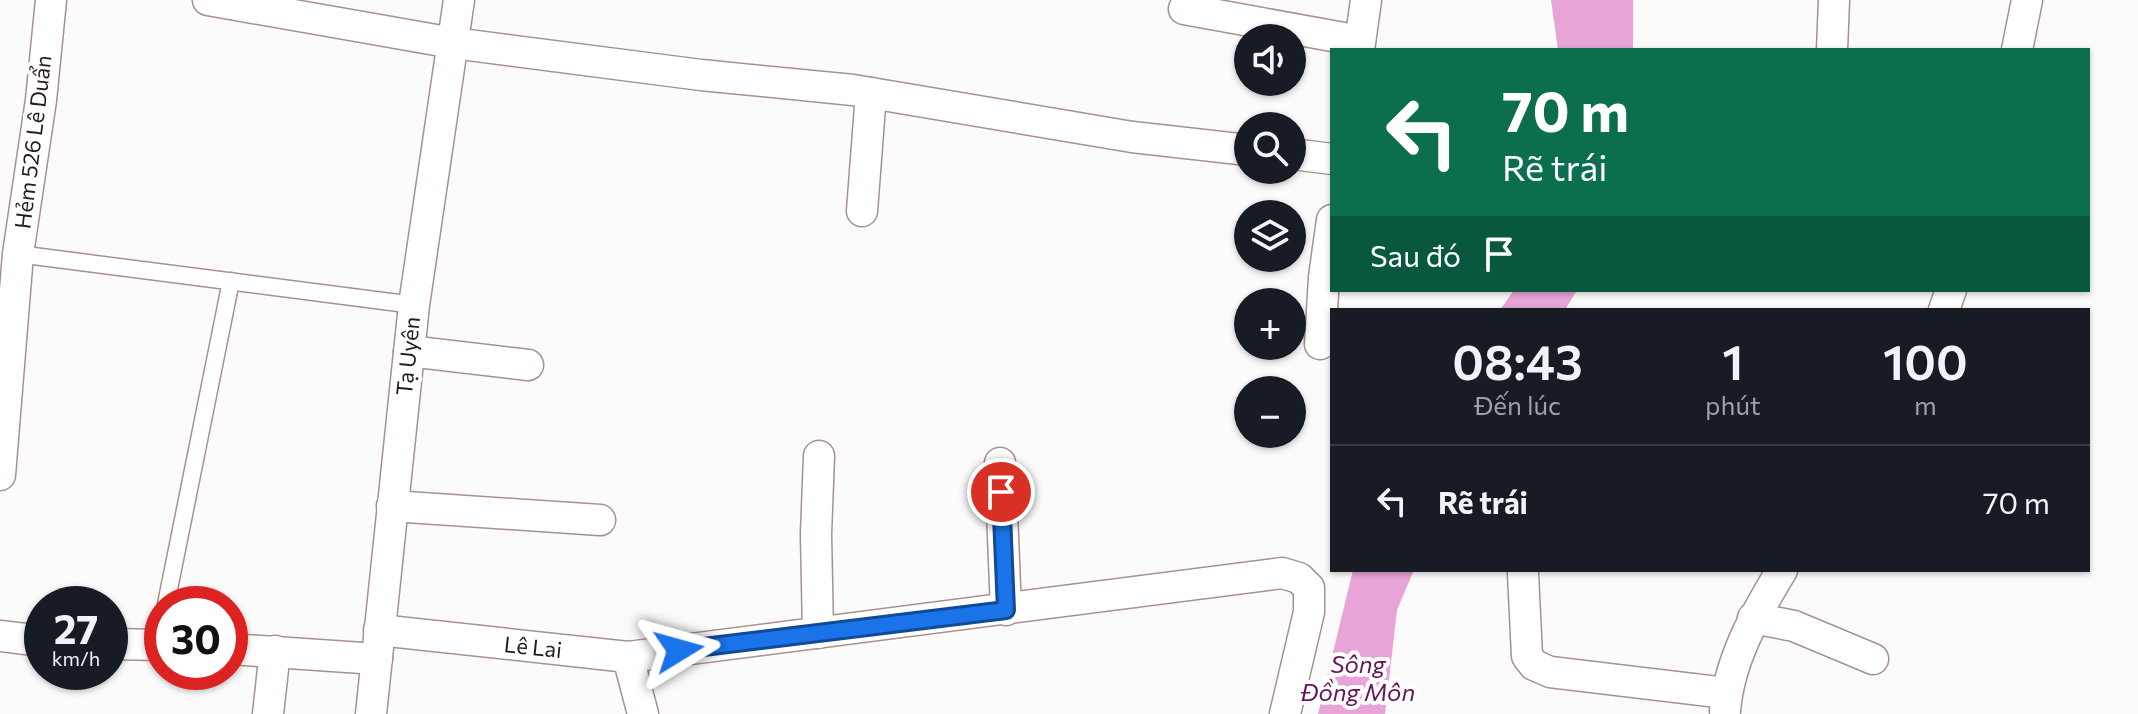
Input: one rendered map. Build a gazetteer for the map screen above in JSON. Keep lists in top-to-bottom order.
{
  "streets": {
    "street": ["Hẻm 526 Lê Duẩn", "Tạ Uyên", "Lê Lai"]
  },
  "crossings": [
    ["Tạ Uyên", "Lê Lai"]
  ],
  "water": ["Sông Đồng Môn"],
  "page": {
    "map_buttons": ["+", "−"],
    "turn": ["70 m", "Rẽ trái"],
    "then": "Sau đó",
    "eta": [
      "08:43",
      "Đến lúc",
      "1",
      "phút",
      "100",
      "m"
    ],
    "list": [
      {
        "name": "Rẽ trái",
        "value": "70 m"
      }
    ],
    "speed": "27 km/h",
    "limit": "30"
  }
}
